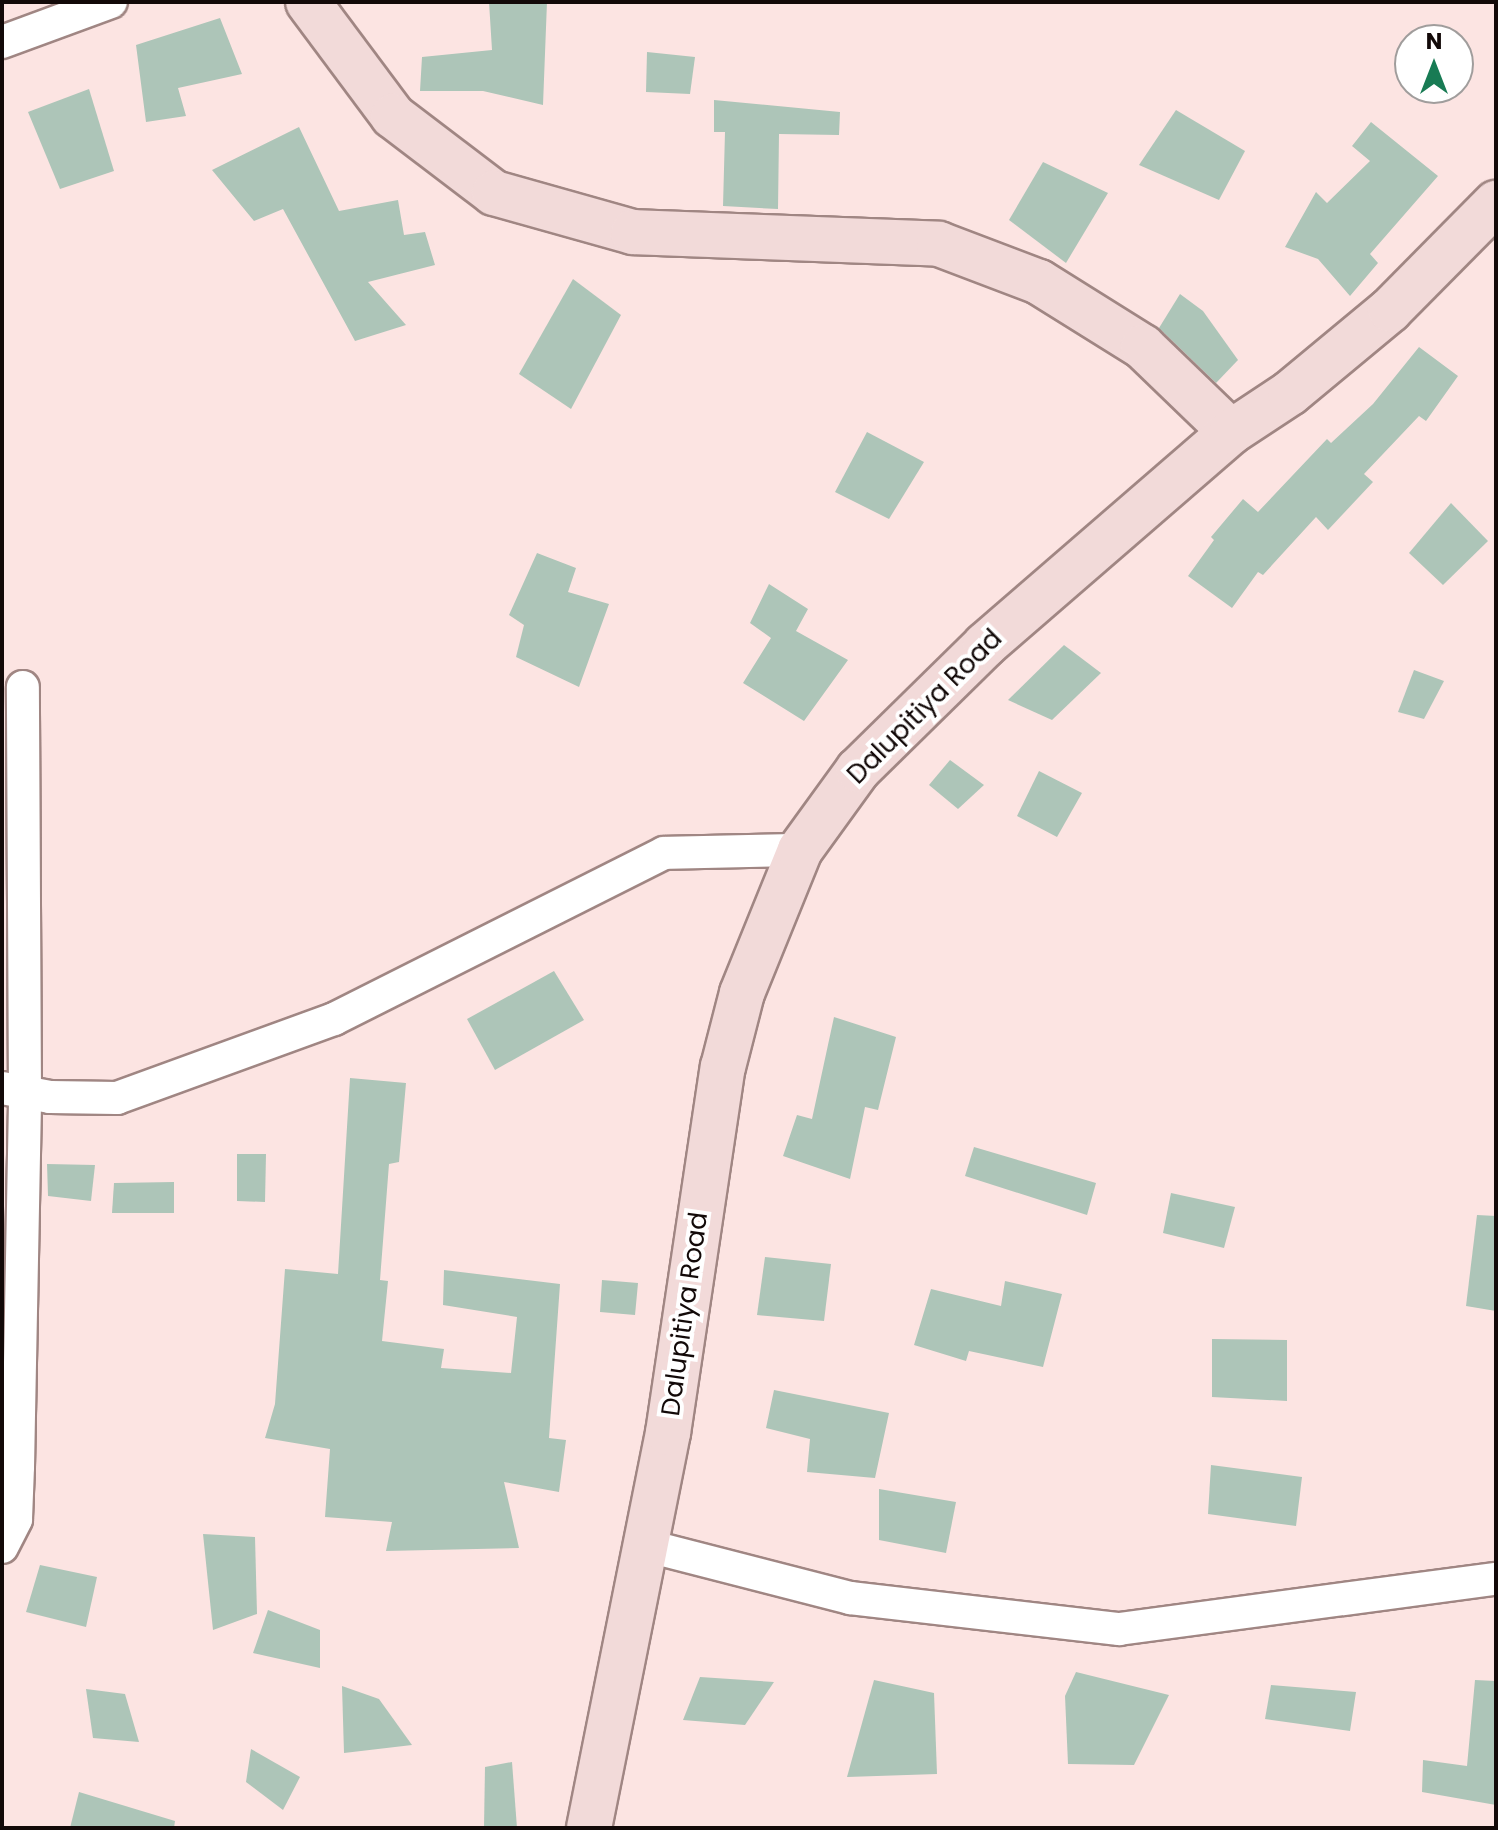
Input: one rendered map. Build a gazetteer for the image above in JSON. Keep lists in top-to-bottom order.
{
  "streets": {
    "street": ["Dalupitiya Road"]
  },
  "north": "top"
}
